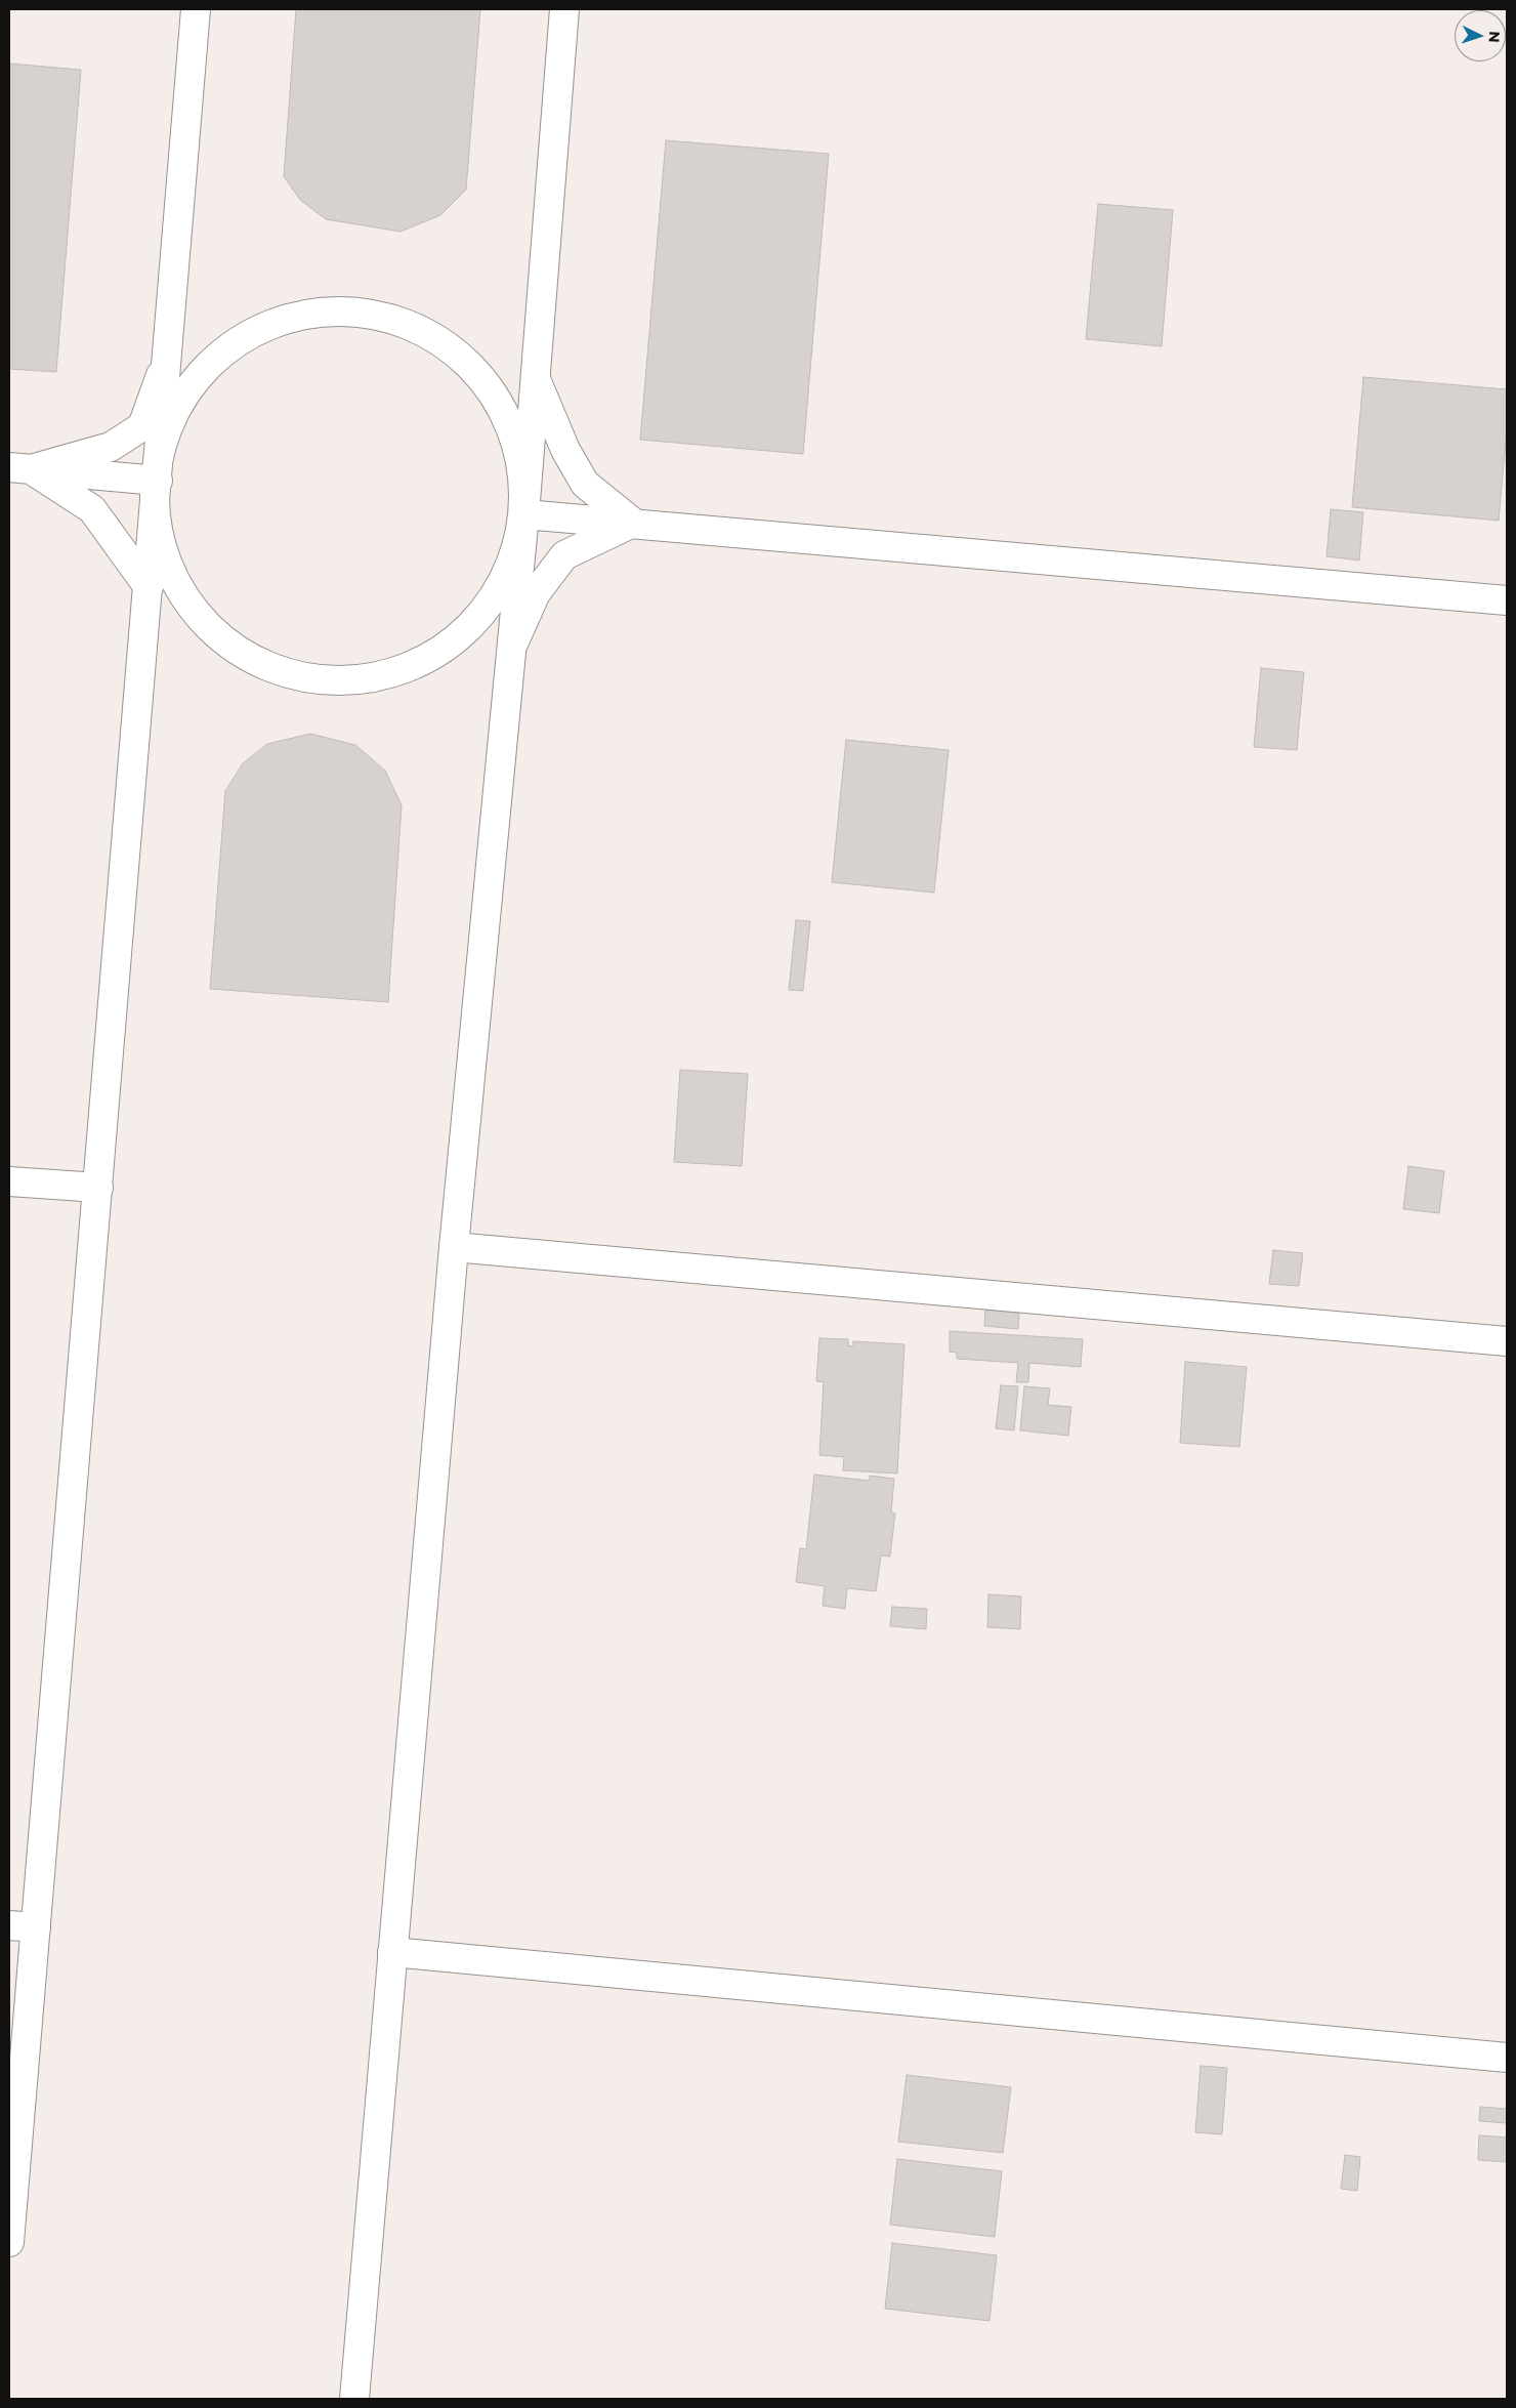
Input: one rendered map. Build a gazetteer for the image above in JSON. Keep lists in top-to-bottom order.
{
  "north": "right"
}
